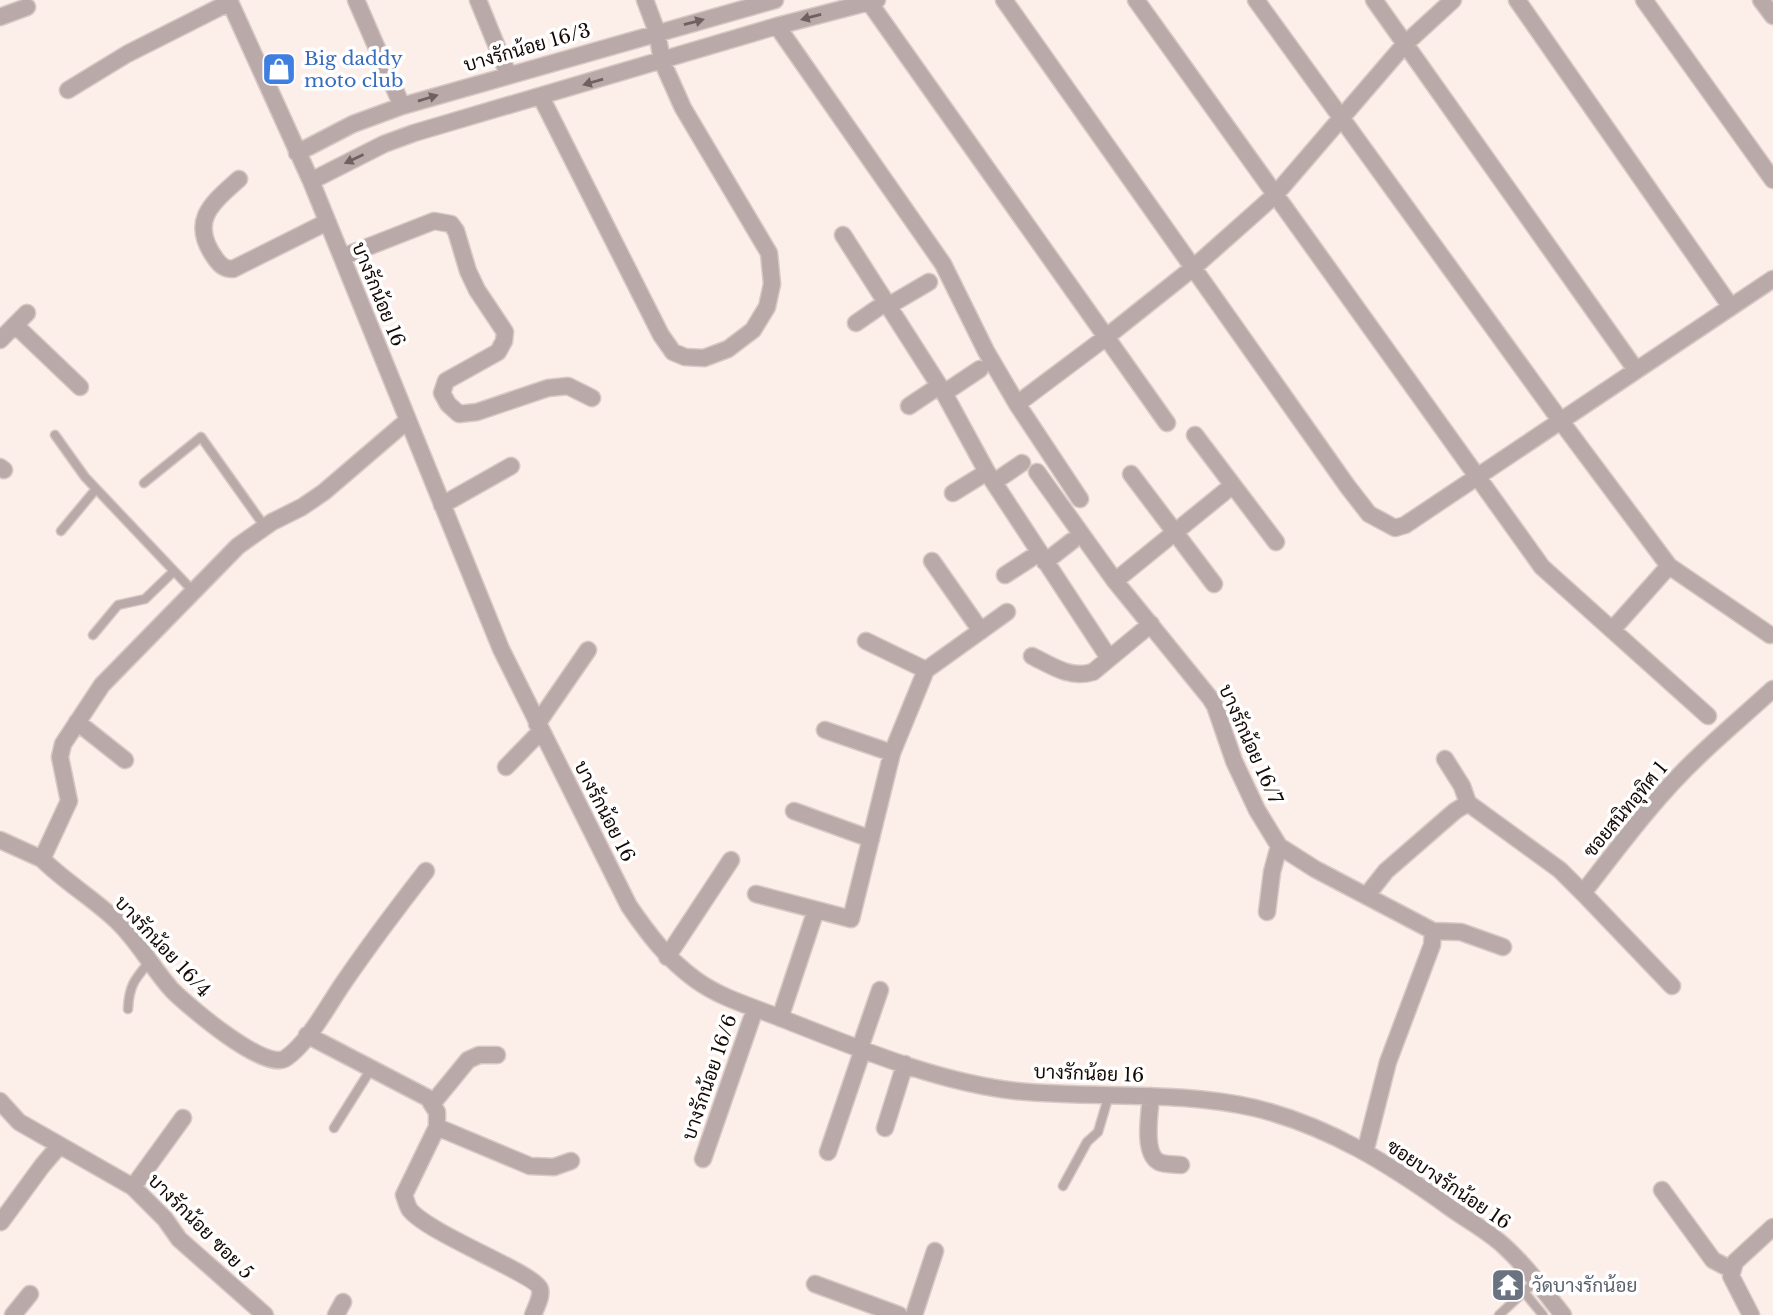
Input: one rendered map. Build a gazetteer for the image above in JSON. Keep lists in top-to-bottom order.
{
  "streets": {
    "street": [
      "บางรักน้อย 16/3",
      "บางรักน้อย 16",
      "บางรักน้อย 16/7",
      "ซอยสนิทอุทิศ 1",
      "บางรักน้อย 16/4",
      "บางรักน้อย 16/6",
      "ซอยบางรักน้อย 16",
      "บางรักน้อย ซอย 5"
    ]
  },
  "crossings": [
    ["บางรักน้อย 16/3", "บางรักน้อย 16"],
    ["บางรักน้อย 16", "บางรักน้อย 16/6"],
    ["บางรักน้อย 16", "ซอยบางรักน้อย 16"]
  ],
  "places": {
    "shop": ["Big daddy moto club"],
    "temple": ["วัดบางรักน้อย"]
  }
}
